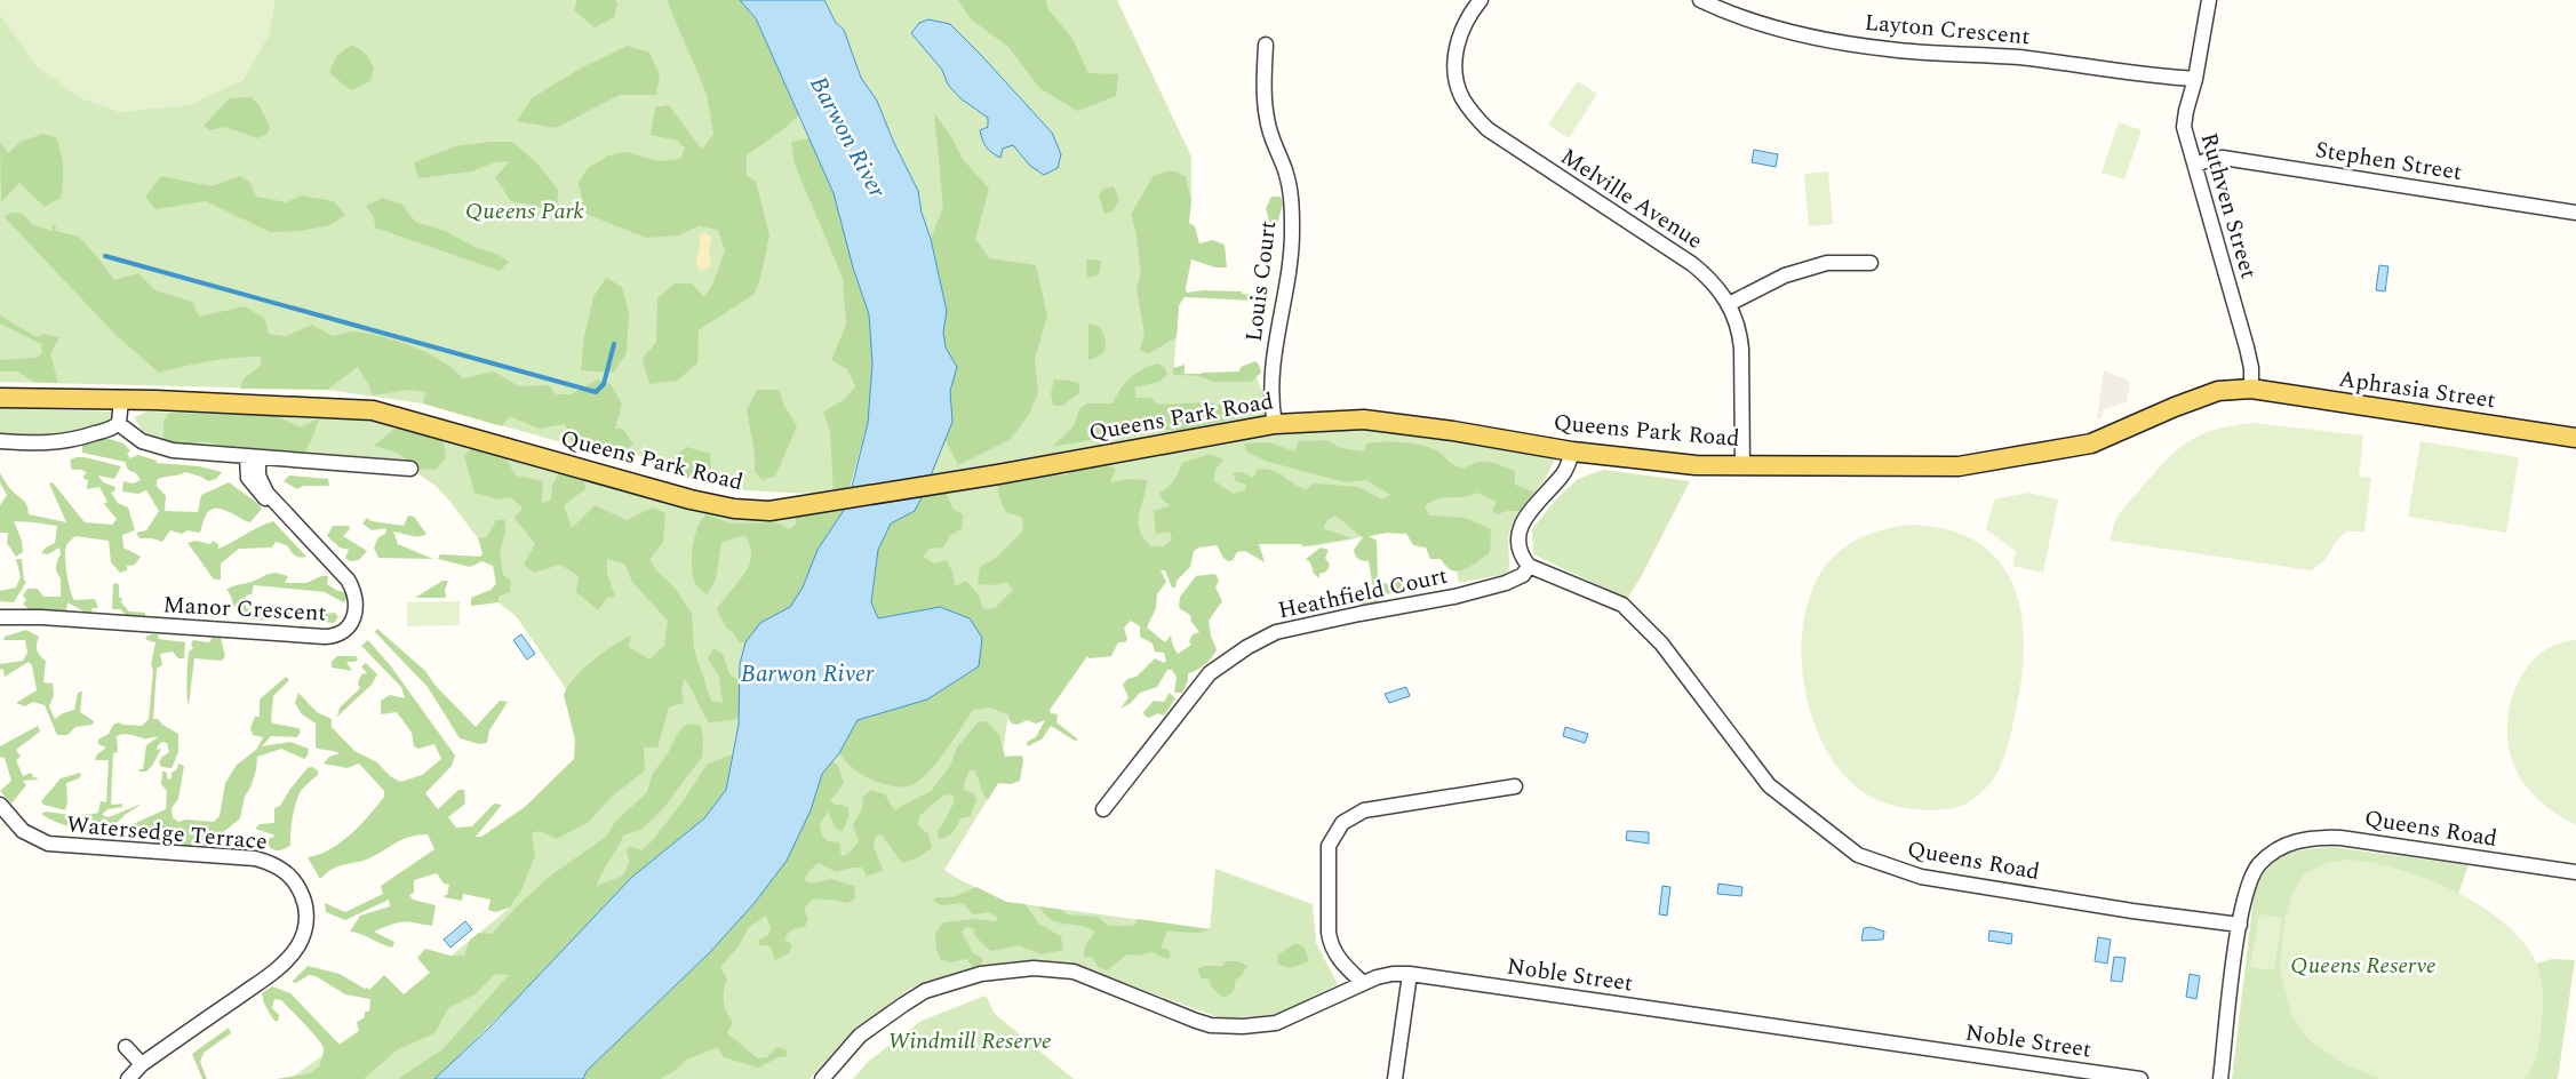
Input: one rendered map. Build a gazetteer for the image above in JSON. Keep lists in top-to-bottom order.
{
  "streets": {
    "main road": ["Aphrasia Street", "Queens Park Road"],
    "street": [
      "Layton Crescent",
      "Stephen Street",
      "Melville Avenue",
      "Ruthven Street",
      "Louis Court",
      "Heathfield Court",
      "Manor Crescent",
      "Queens Road",
      "Watersedge Terrace",
      "Noble Street"
    ]
  },
  "crossings": [
    ["Layton Crescent", "Ruthven Street"],
    ["Stephen Street", "Ruthven Street"],
    ["Melville Avenue", "Queens Park Road"],
    ["Ruthven Street", "Aphrasia Street"],
    ["Ruthven Street", "Queens Park Road"],
    ["Louis Court", "Queens Park Road"],
    ["Aphrasia Street", "Queens Park Road"],
    ["Heathfield Court", "Queens Road"]
  ],
  "water": ["Barwon River"],
  "parks": ["Queens Park", "Queens Reserve", "Windmill Reserve"]
}
